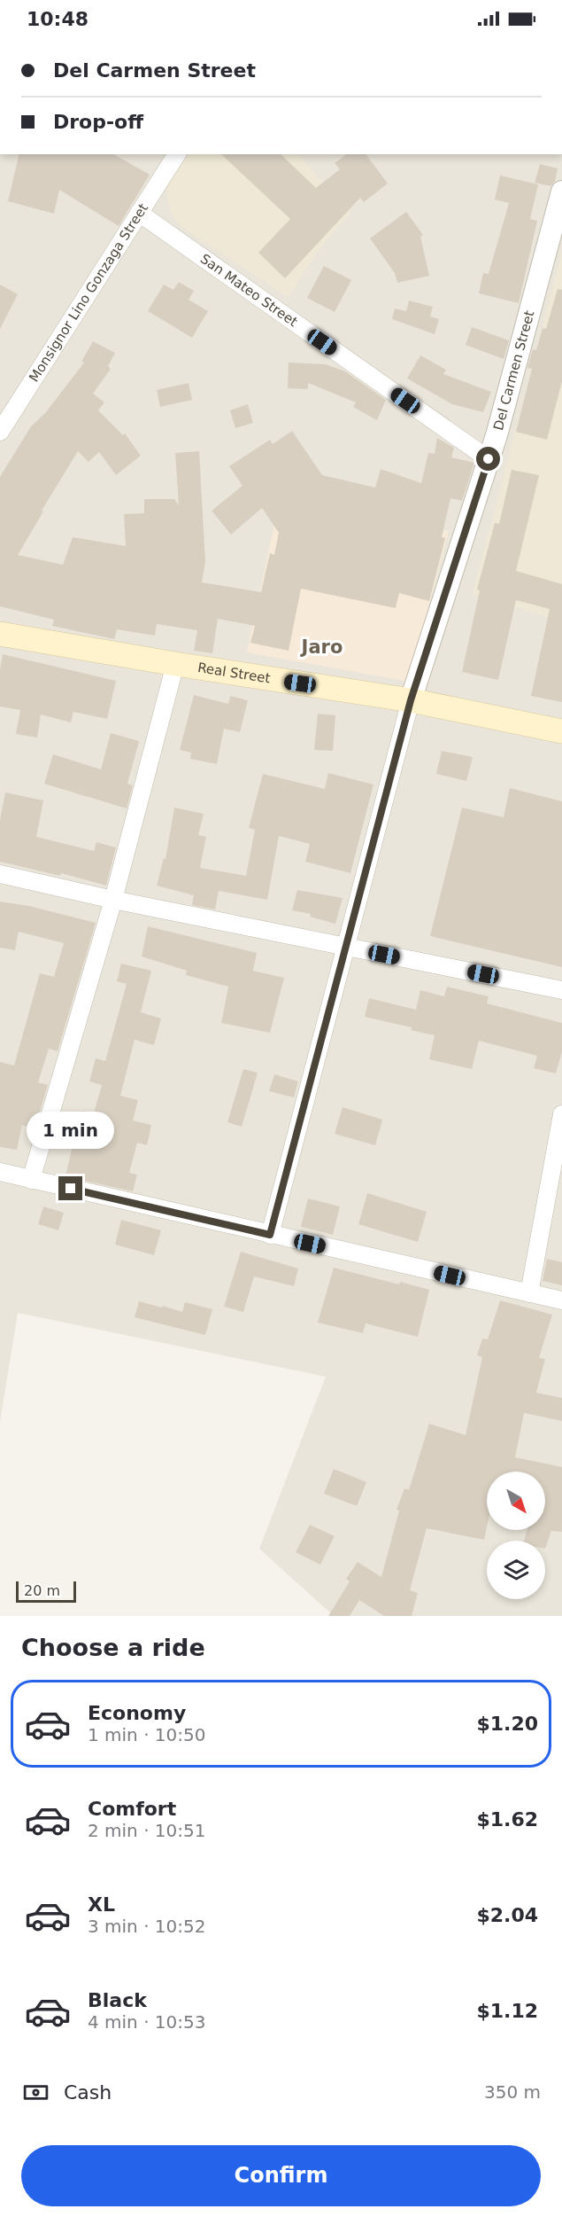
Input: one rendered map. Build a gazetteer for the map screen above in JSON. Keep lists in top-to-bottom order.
{
  "streets": {
    "main road": ["Real Street"],
    "street": ["San Mateo Street", "Monsignor Lino Gonzaga Street", "Del Carmen Street"]
  },
  "crossings": [
    ["San Mateo Street", "Monsignor Lino Gonzaga Street"],
    ["San Mateo Street", "Del Carmen Street"],
    ["Del Carmen Street", "Real Street"]
  ],
  "districts": ["Jaro"],
  "scale_bar": "20 m",
  "north": "bottom right",
  "page": {
    "status": "10:48",
    "banner": ["Del Carmen Street", "Drop-off"],
    "bubble": "1 min",
    "scale": "20 m",
    "heading": "Choose a ride",
    "list": [
      {
        "name": "Economy",
        "note": "1 min · 10:50",
        "value": "$1.20"
      },
      {
        "name": "Comfort",
        "note": "2 min · 10:51",
        "value": "$1.62"
      },
      {
        "name": "XL",
        "note": "3 min · 10:52",
        "value": "$2.04"
      },
      {
        "name": "Black",
        "note": "4 min · 10:53",
        "value": "$1.12"
      }
    ],
    "pay": ["Cash", "350 m"],
    "buttons": "Confirm"
  }
}
